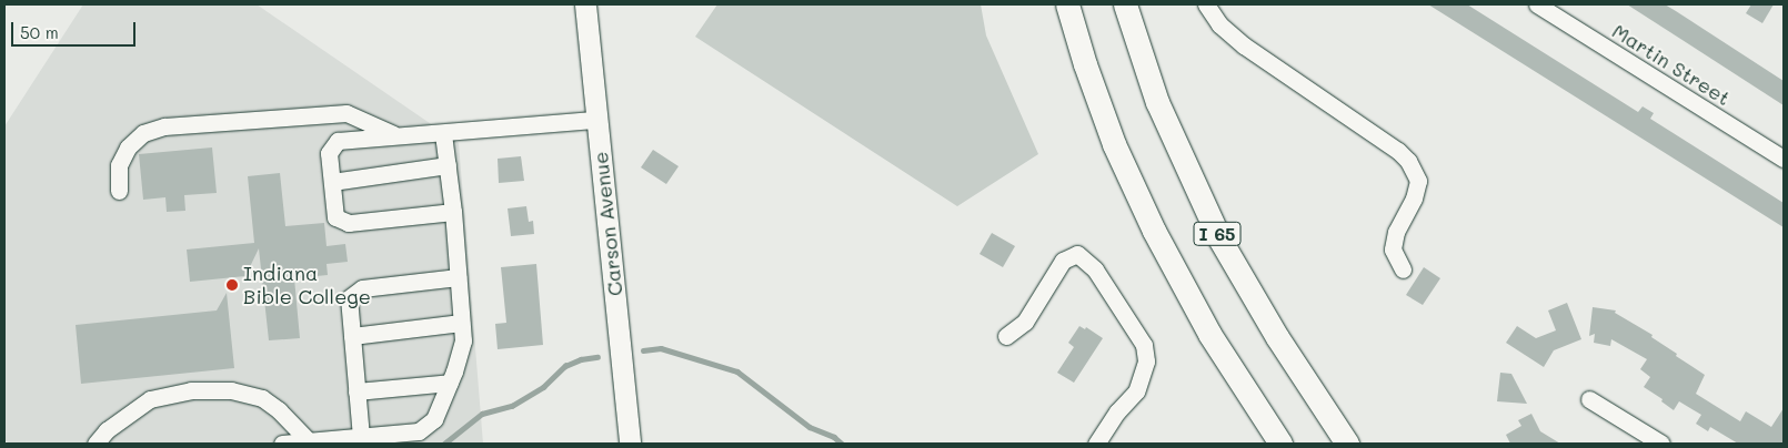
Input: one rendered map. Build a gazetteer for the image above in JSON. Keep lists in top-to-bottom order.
{
  "streets": {
    "highway": ["I 65"],
    "main road": ["Carson Avenue"],
    "street": ["Martin Street"]
  },
  "places": ["Indiana Bible College"],
  "scale_bar": "50 m"
}
